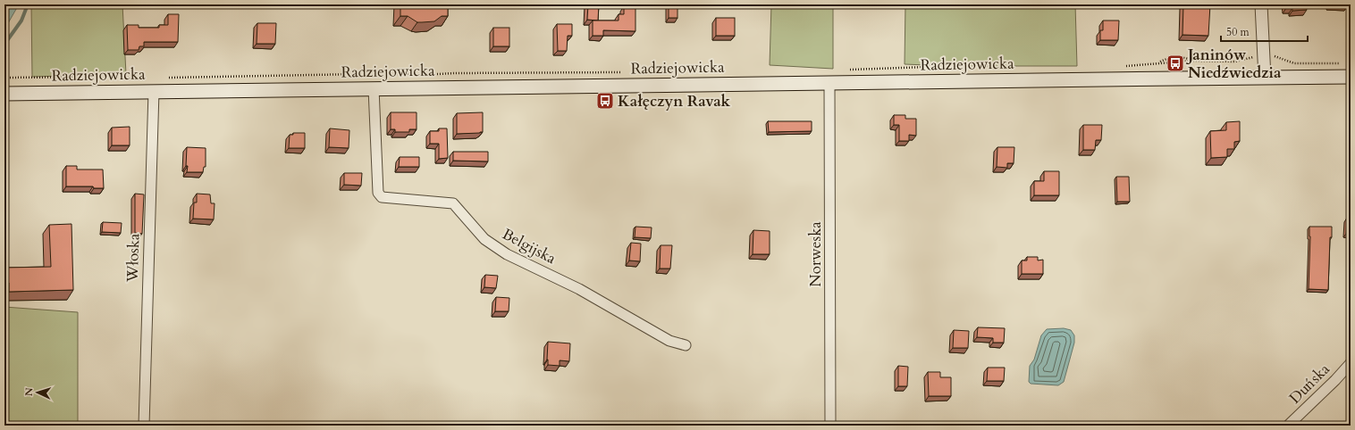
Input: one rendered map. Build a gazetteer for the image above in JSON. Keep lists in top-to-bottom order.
{
  "streets": {
    "main road": ["Radziejowicka"],
    "street": [
      "Belgijska",
      "Norweska",
      "Włoska",
      "Duńska"
    ]
  },
  "crossings": [
    ["Radziejowicka", "Belgijska"],
    ["Radziejowicka", "Norweska"],
    ["Radziejowicka", "Włoska"]
  ],
  "places": {
    "bus stop": ["Janinów Niedźwiedzia", "Kałęczyn Ravak"]
  },
  "scale_bar": "50 m",
  "north": "left"
}
